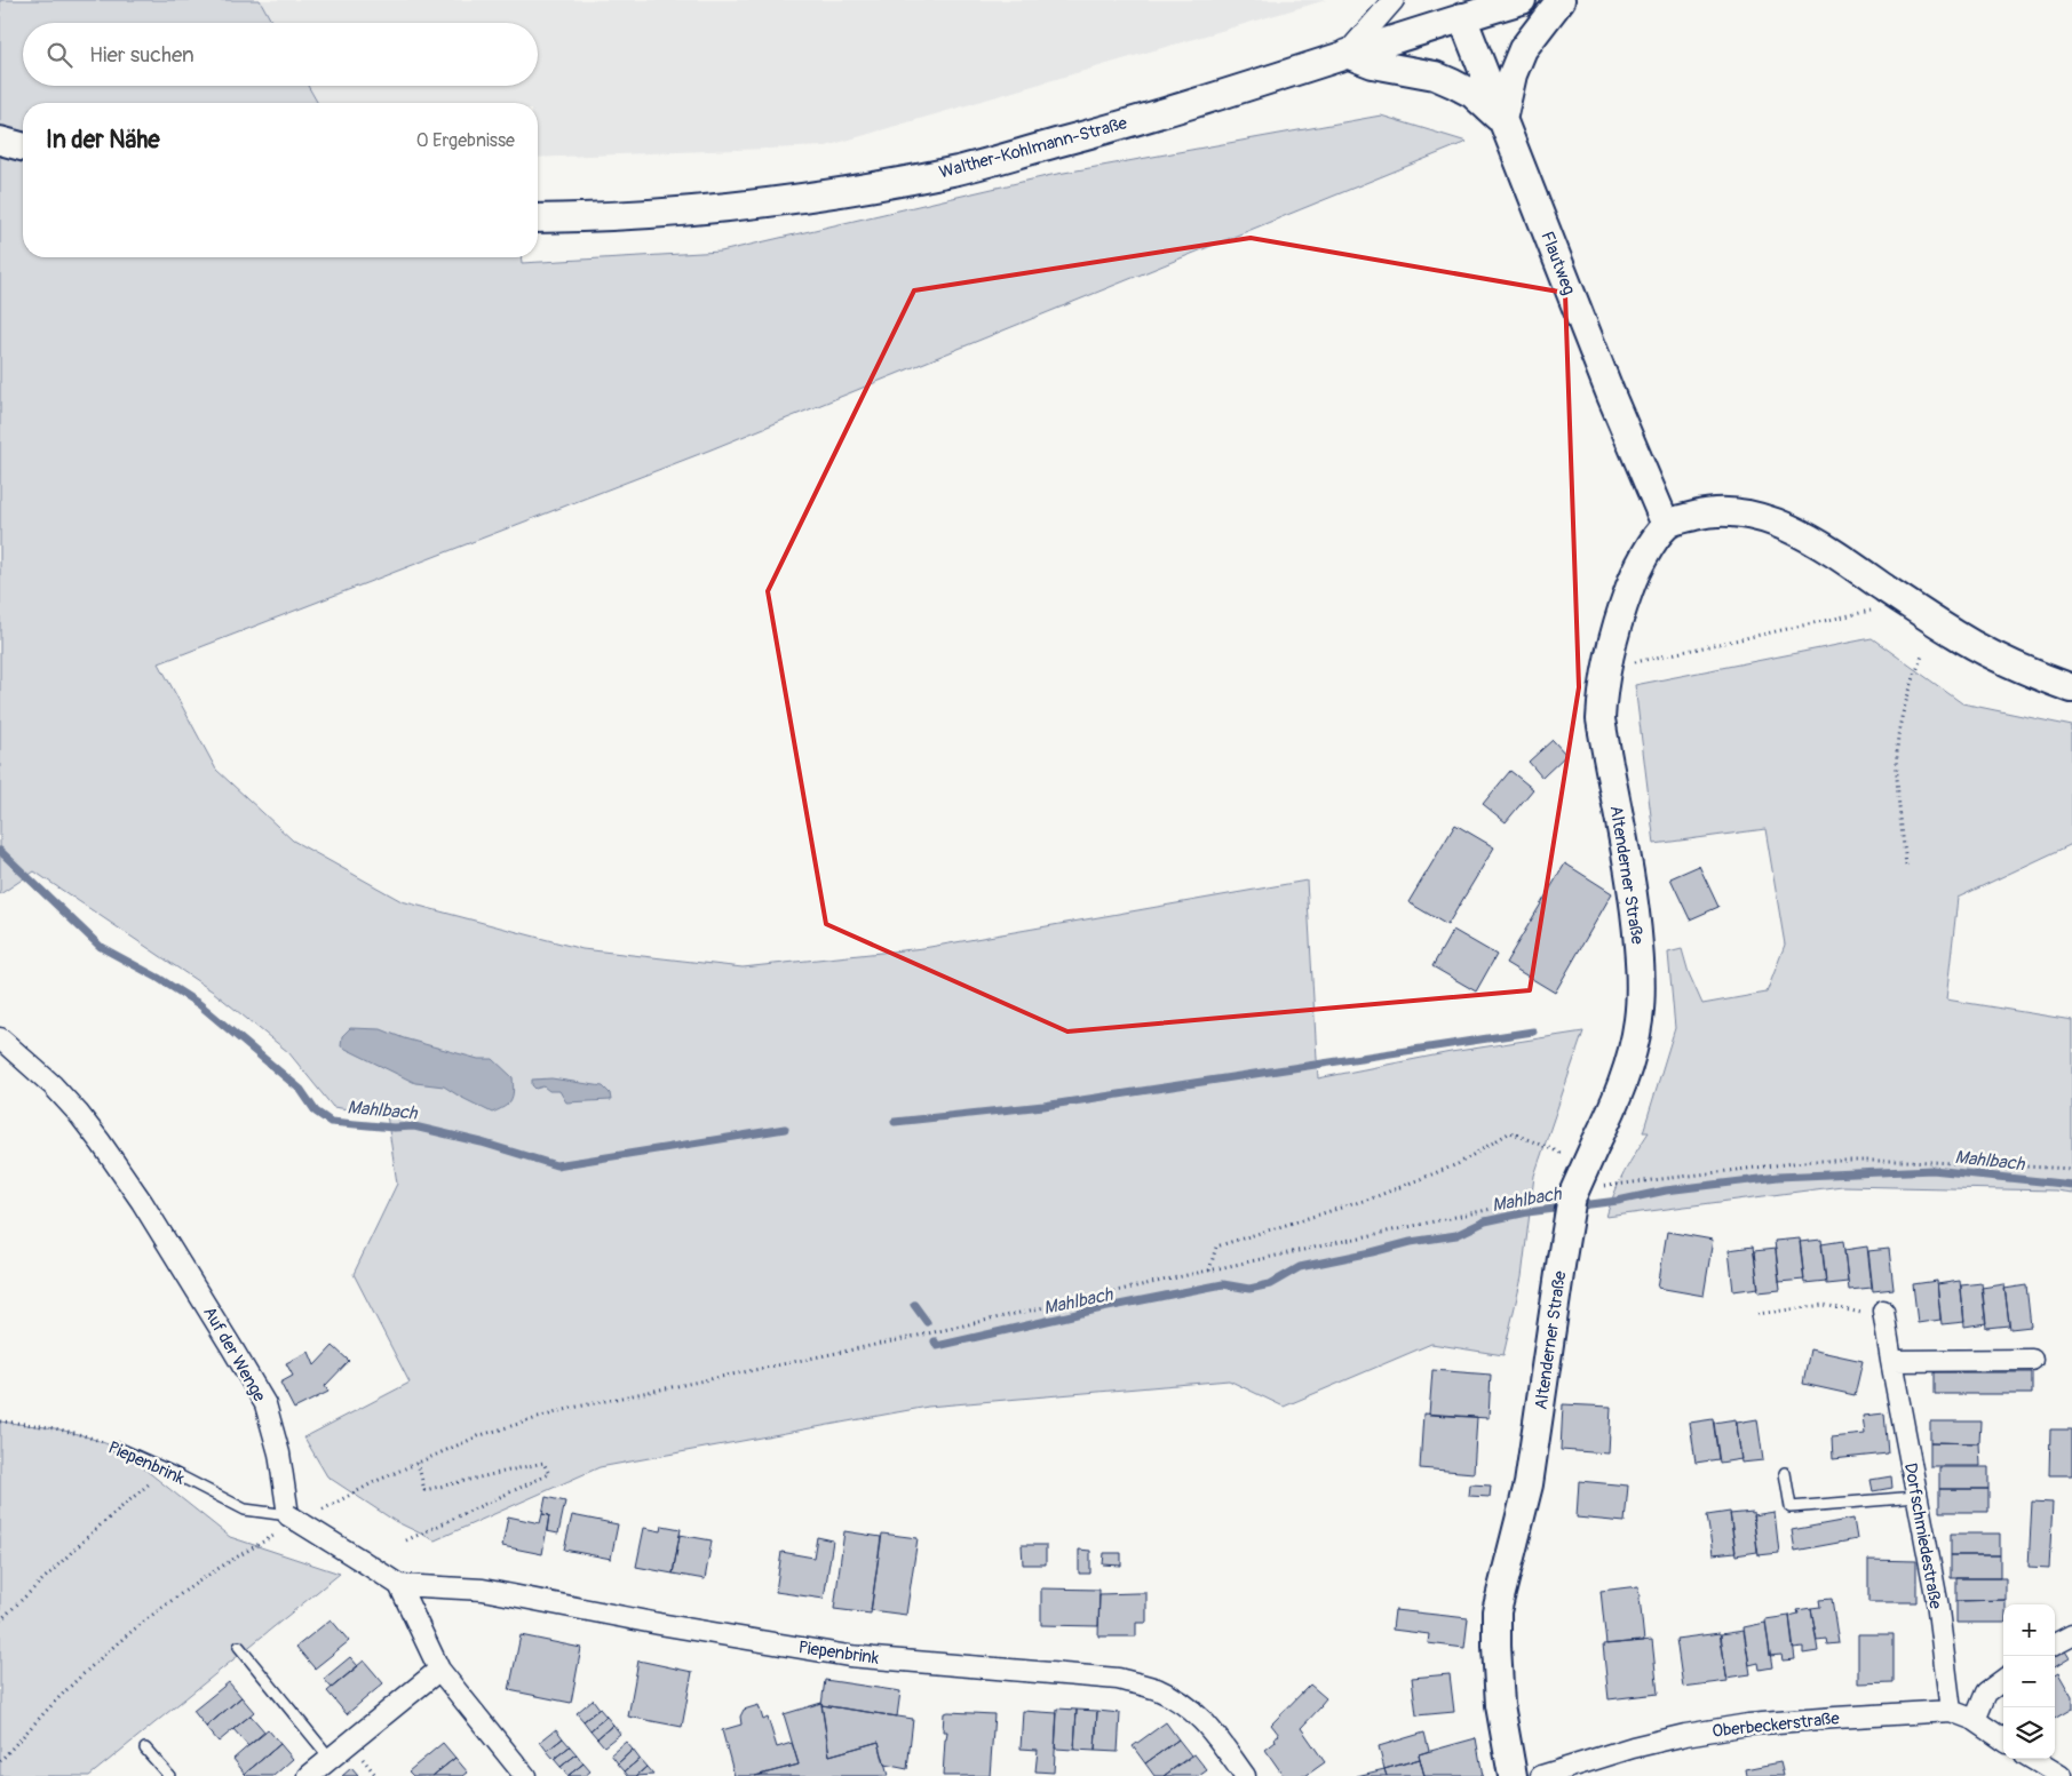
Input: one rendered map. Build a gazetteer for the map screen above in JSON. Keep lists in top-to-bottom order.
{
  "streets": {
    "main road": ["Walther-Kohlmann-Straße", "Flautweg", "Altenderner Straße"],
    "street": [
      "Auf der Wenge",
      "Piepenbrink",
      "Dorfschmiedestraße",
      "Oberbeckerstraße"
    ]
  },
  "crossings": [
    ["Walther-Kohlmann-Straße", "Flautweg"],
    ["Flautweg", "Altenderner Straße"],
    ["Auf der Wenge", "Piepenbrink"],
    ["Dorfschmiedestraße", "Oberbeckerstraße"]
  ],
  "water": ["Mahlbach"],
  "page": {
    "search": "Hier suchen",
    "heading": ["In der Nähe", "0 Ergebnisse"],
    "map_buttons": ["+", "−"]
  }
}
